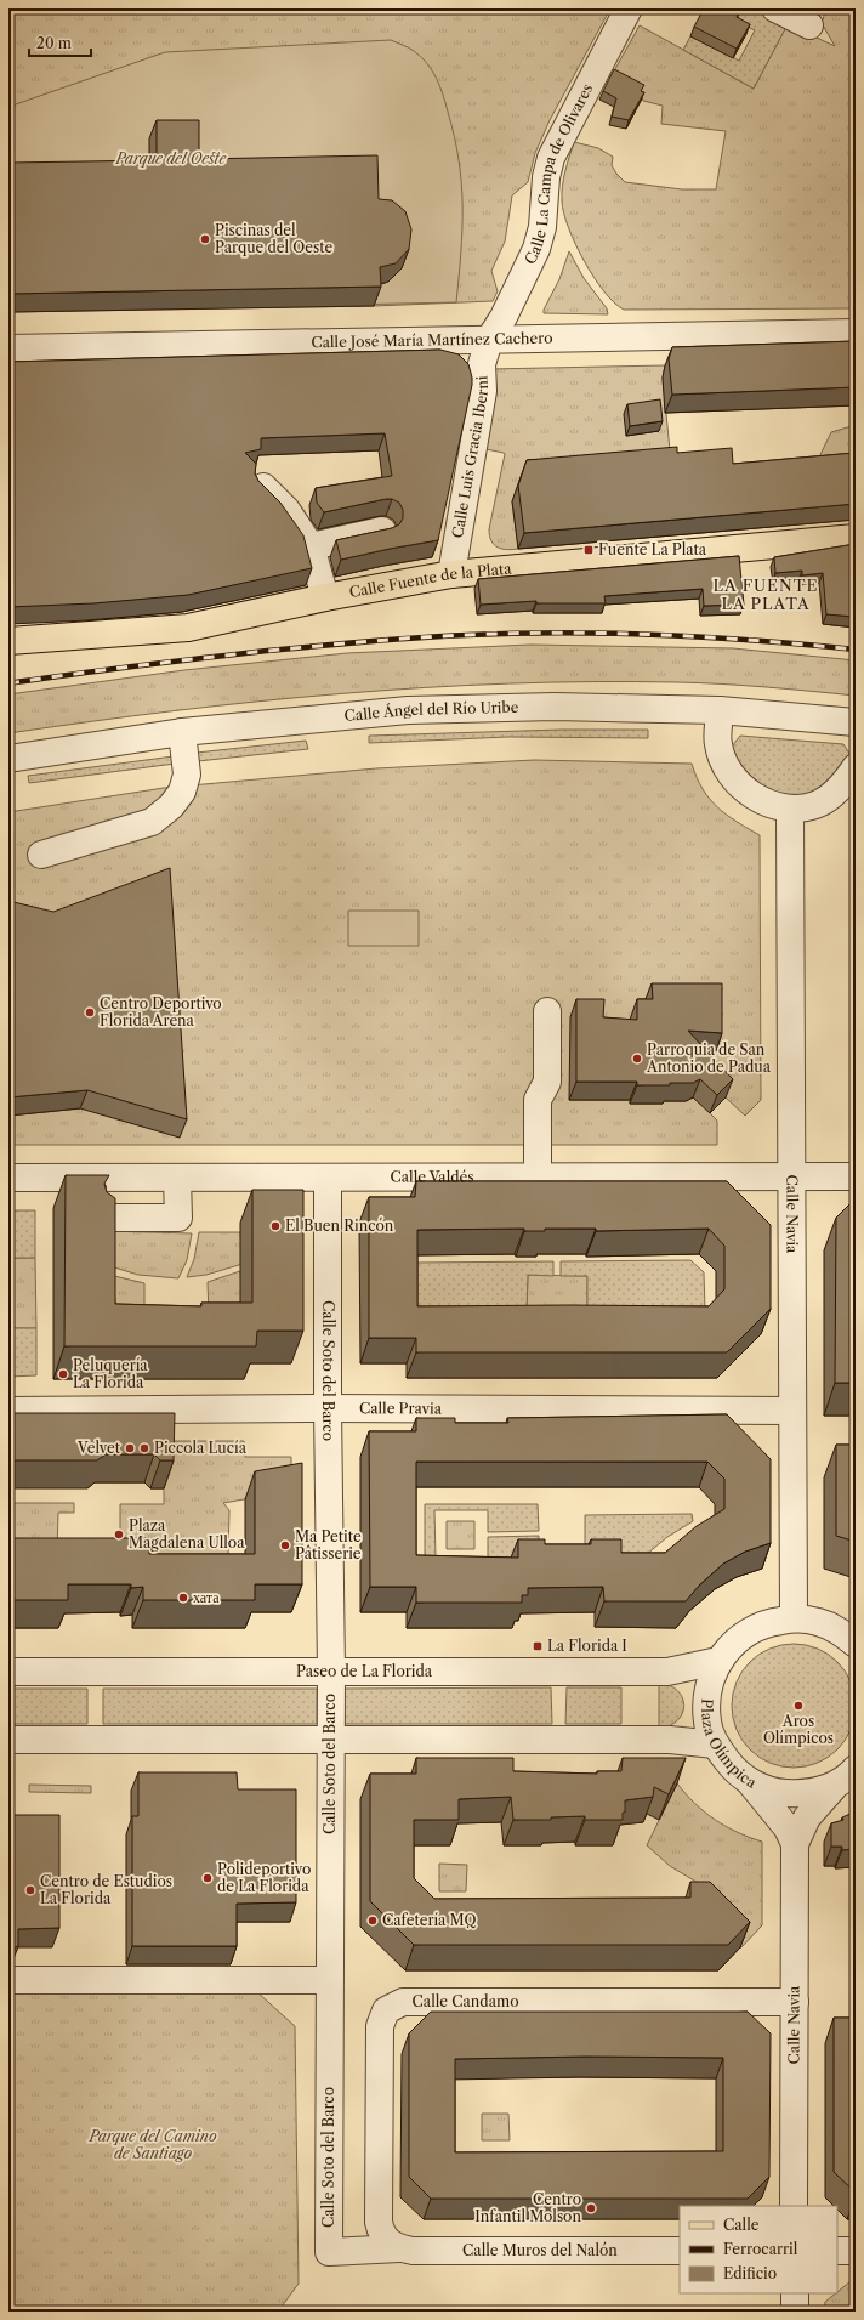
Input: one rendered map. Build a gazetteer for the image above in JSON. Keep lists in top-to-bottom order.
{
  "streets": {
    "main road": ["Calle Fuente de la Plata"],
    "street": [
      "Calle La Campa de Olivares",
      "Calle José María Martínez Cachero",
      "Calle Luis Gracia Iberni",
      "Calle Ángel del Río Uribe",
      "Calle Valdés",
      "Calle Navia",
      "Calle Soto del Barco",
      "Calle Pravia",
      "Paseo de La Florida",
      "Plaza Olímpica",
      "Calle Candamo",
      "Calle Muros del Nalón"
    ]
  },
  "crossings": [
    ["Calle La Campa de Olivares", "Calle José María Martínez Cachero"],
    ["Calle La Campa de Olivares", "Calle Luis Gracia Iberni"],
    ["Calle José María Martínez Cachero", "Calle Luis Gracia Iberni"],
    ["Calle Luis Gracia Iberni", "Calle Fuente de la Plata"],
    ["Calle Valdés", "Calle Navia"],
    ["Calle Valdés", "Calle Soto del Barco"],
    ["Calle Navia", "Calle Pravia"],
    ["Calle Navia", "Plaza Olímpica"],
    ["Calle Navia", "Calle Candamo"],
    ["Calle Soto del Barco", "Calle Pravia"],
    ["Calle Soto del Barco", "Paseo de La Florida"],
    ["Calle Soto del Barco", "Calle Candamo"],
    ["Calle Soto del Barco", "Calle Muros del Nalón"],
    ["Paseo de La Florida", "Plaza Olímpica"],
    ["Calle Candamo", "Calle Muros del Nalón"]
  ],
  "districts": ["LA FUENTE LA PLATA"],
  "parks": ["Parque del Oeste", "Parque del Camino de Santiago"],
  "places": {
    "other": [
      "Piscinas del Parque del Oeste",
      "Centro Deportivo Florida Arena",
      "Parroquia de San Antonio de Padua",
      "El Buen Rincón",
      "Peluquería La Florida",
      "Velvet",
      "Piccola Lucía",
      "Plaza Magdalena Ulloa",
      "Ma Petite Pâtisserie",
      "хата",
      "Aros Olímpicos",
      "Polideportivo de La Florida",
      "Centro de Estudios La Florida",
      "Cafetería MQ",
      "Centro Infantil Molson"
    ],
    "transit": ["Fuente La Plata", "La Florida I"]
  },
  "legend": ["Calle", "Ferrocarril", "Edificio"],
  "scale_bar": "20 m"
}
